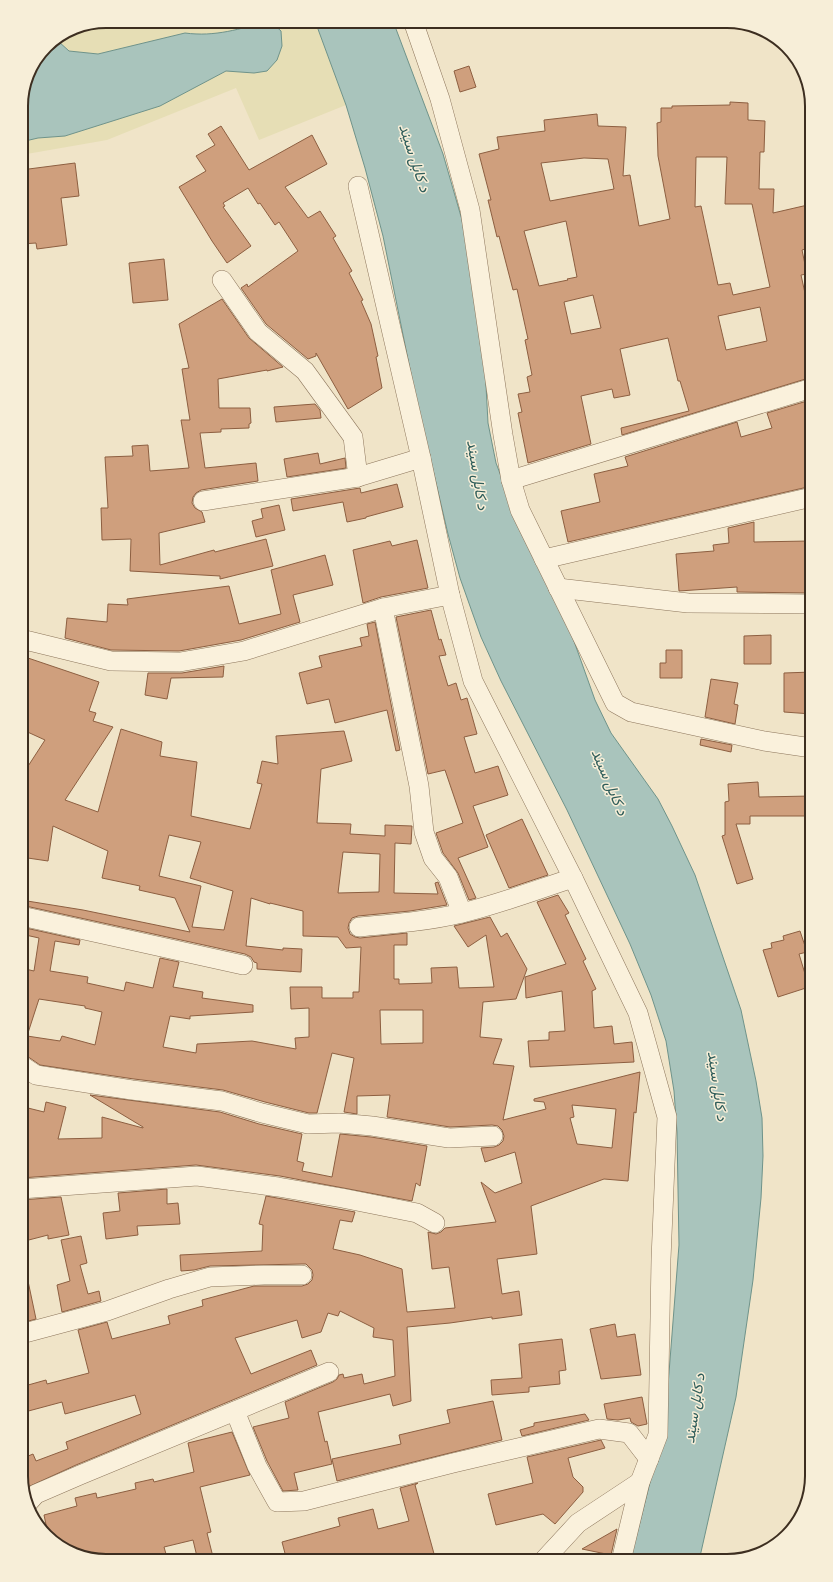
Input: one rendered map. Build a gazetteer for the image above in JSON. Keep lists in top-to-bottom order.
{
  "water": ["د کابل سيند"]
}
